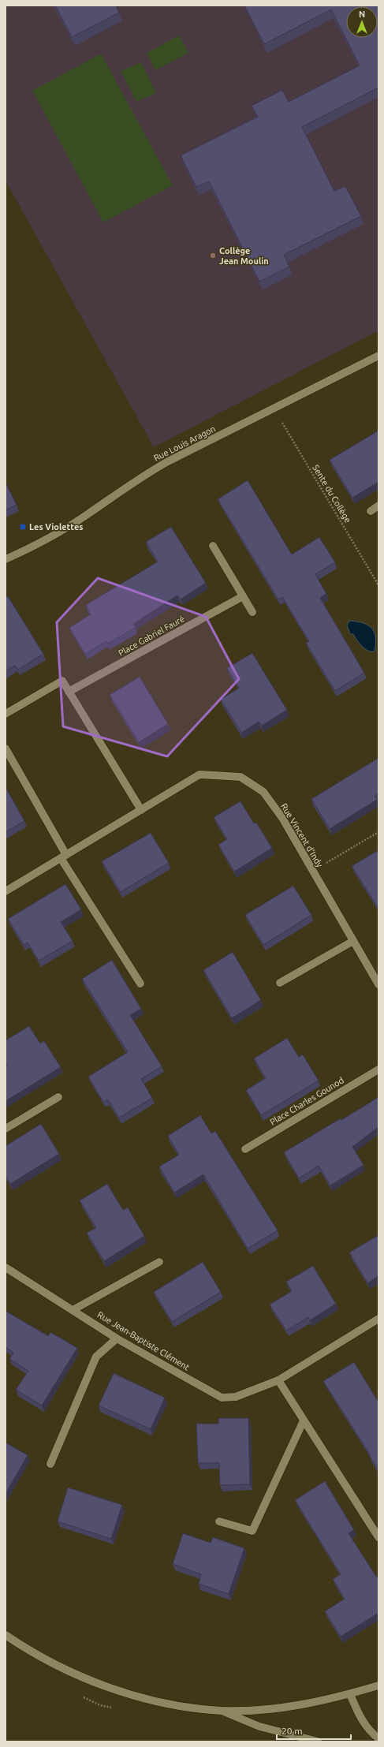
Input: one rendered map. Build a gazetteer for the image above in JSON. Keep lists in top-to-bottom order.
{
  "streets": {
    "street": [
      "Rue Louis Aragon",
      "Place Gabriel Fauré",
      "Rue Vincent d'Indy",
      "Place Charles Gounod",
      "Rue Jean-Baptiste Clément"
    ],
    "path": ["Sente du Collège"]
  },
  "crossings": [
    ["Rue Louis Aragon", "Sente du Collège"]
  ],
  "places": {
    "other": ["Collège Jean Moulin"],
    "transit": ["Les Violettes"]
  },
  "scale_bar": "20 m",
  "north": "top"
}
